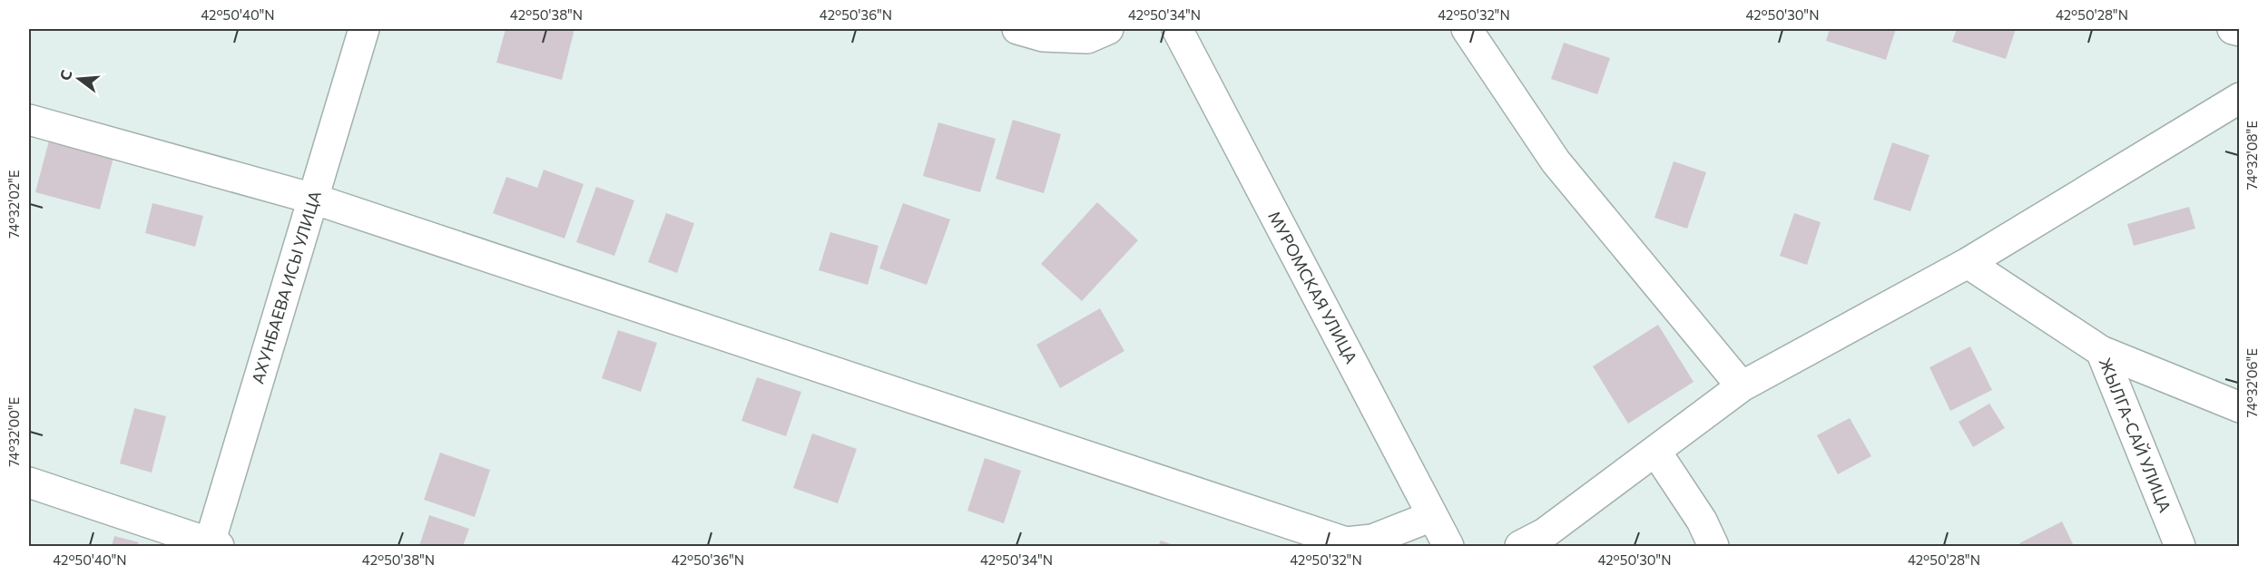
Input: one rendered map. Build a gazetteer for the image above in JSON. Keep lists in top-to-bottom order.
{
  "streets": {
    "street": ["АХУНБАЕВА ИСЫ УЛИЦА", "МУРОМСКАЯ УЛИЦА", "ЖЫЛГА-САЙ УЛИЦА"]
  },
  "north": "left",
  "coordinates": [
    "42°50'40\"N",
    "42°50'38\"N",
    "42°50'36\"N",
    "42°50'34\"N",
    "42°50'32\"N",
    "42°50'30\"N",
    "42°50'28\"N",
    "74°32'08\"E",
    "74°32'02\"E",
    "74°32'06\"E",
    "74°32'00\"E"
  ]
}
